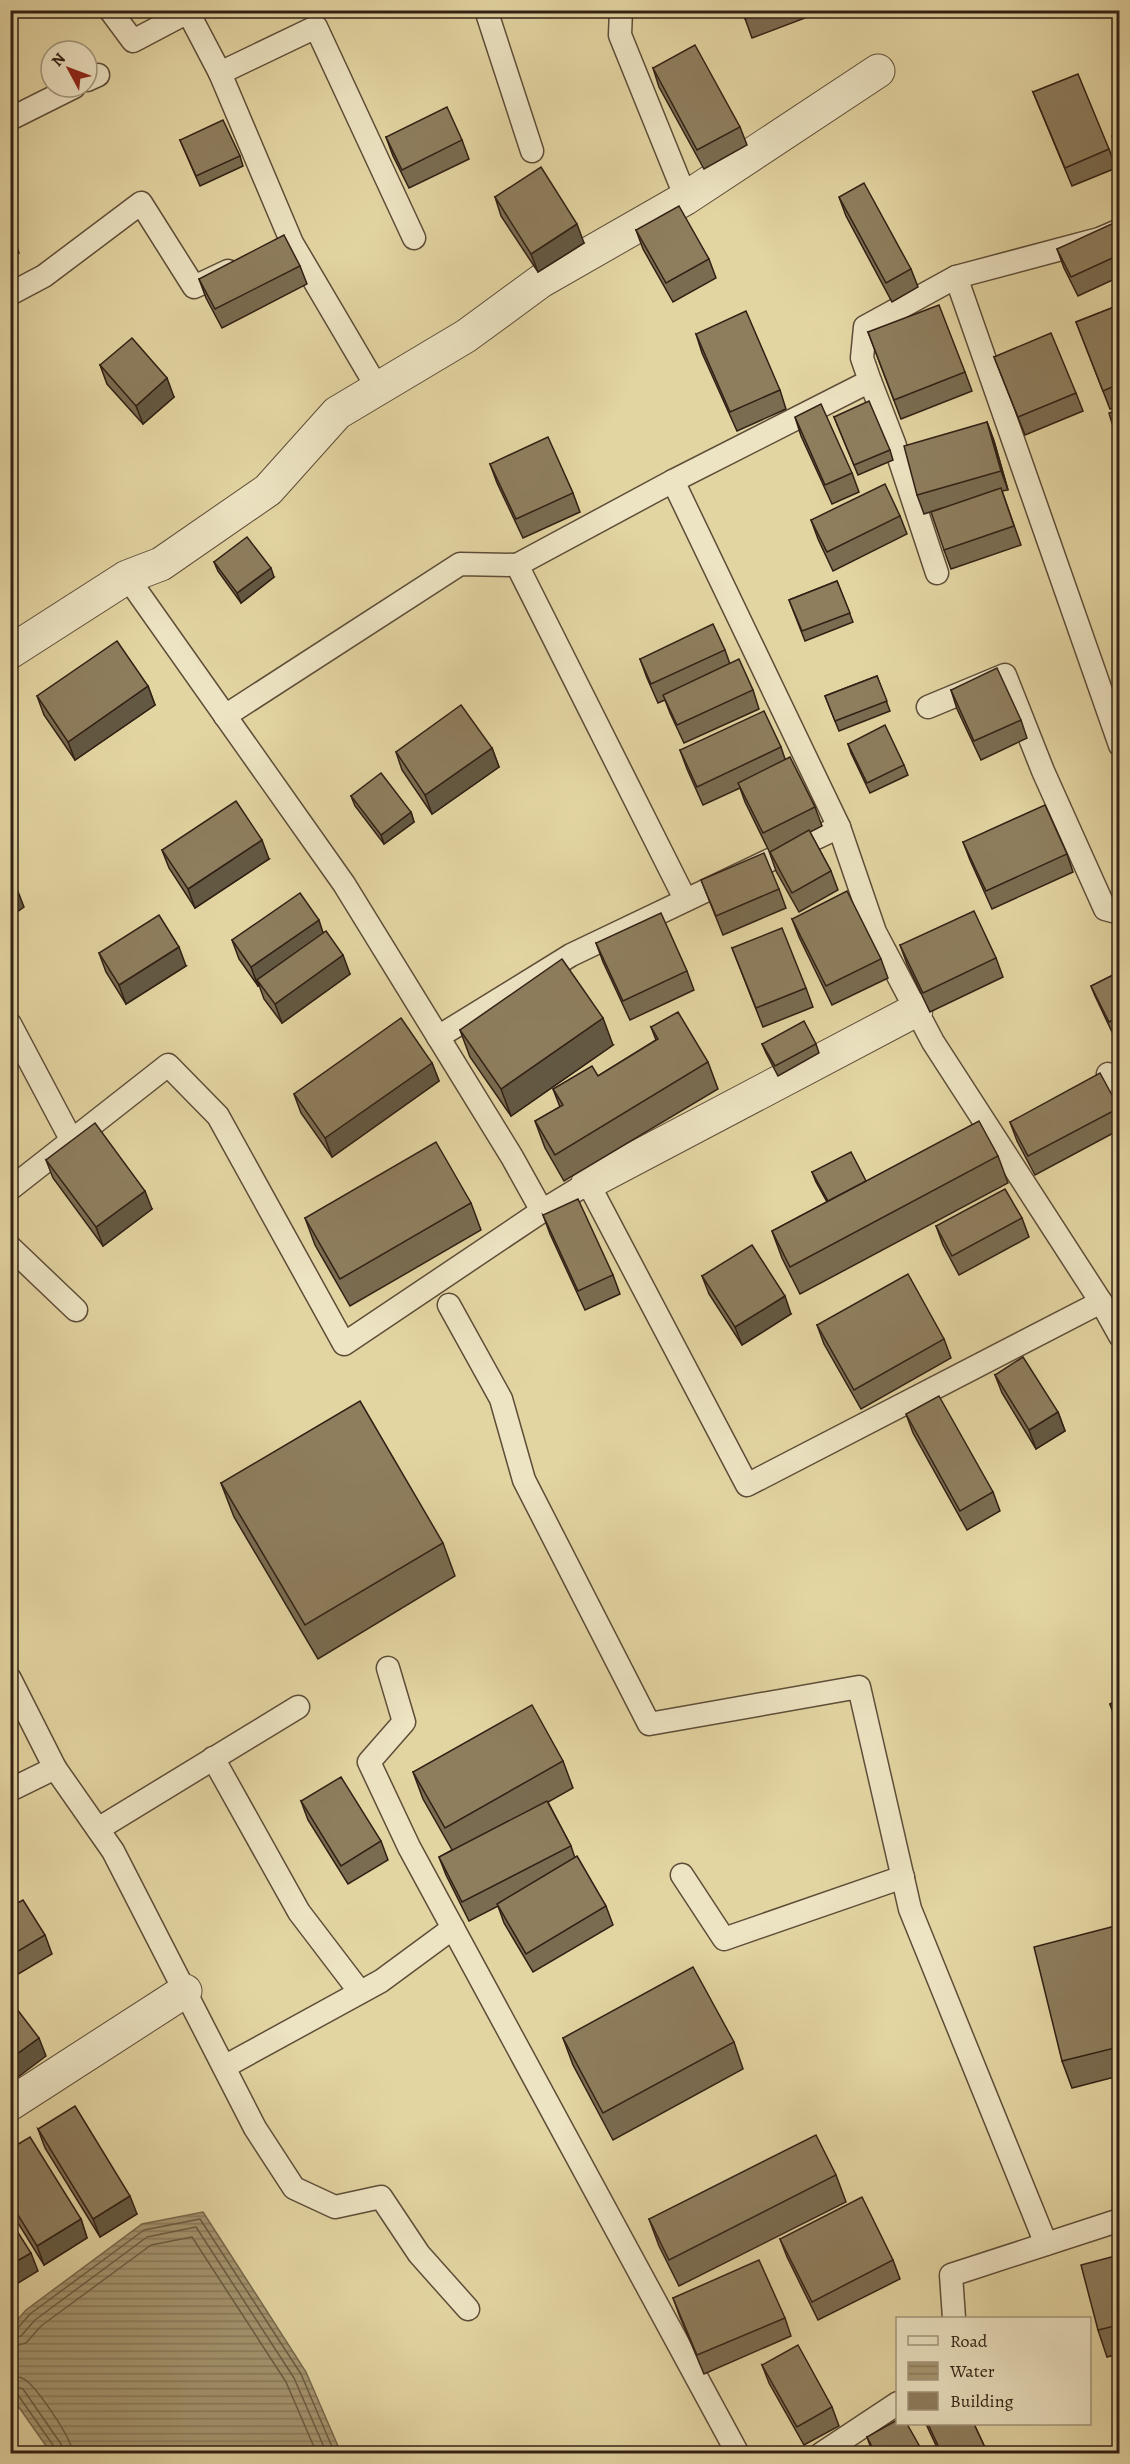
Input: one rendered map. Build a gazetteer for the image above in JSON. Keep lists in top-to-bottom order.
{
  "legend": ["Road", "Water", "Building"],
  "north": "top left"
}
